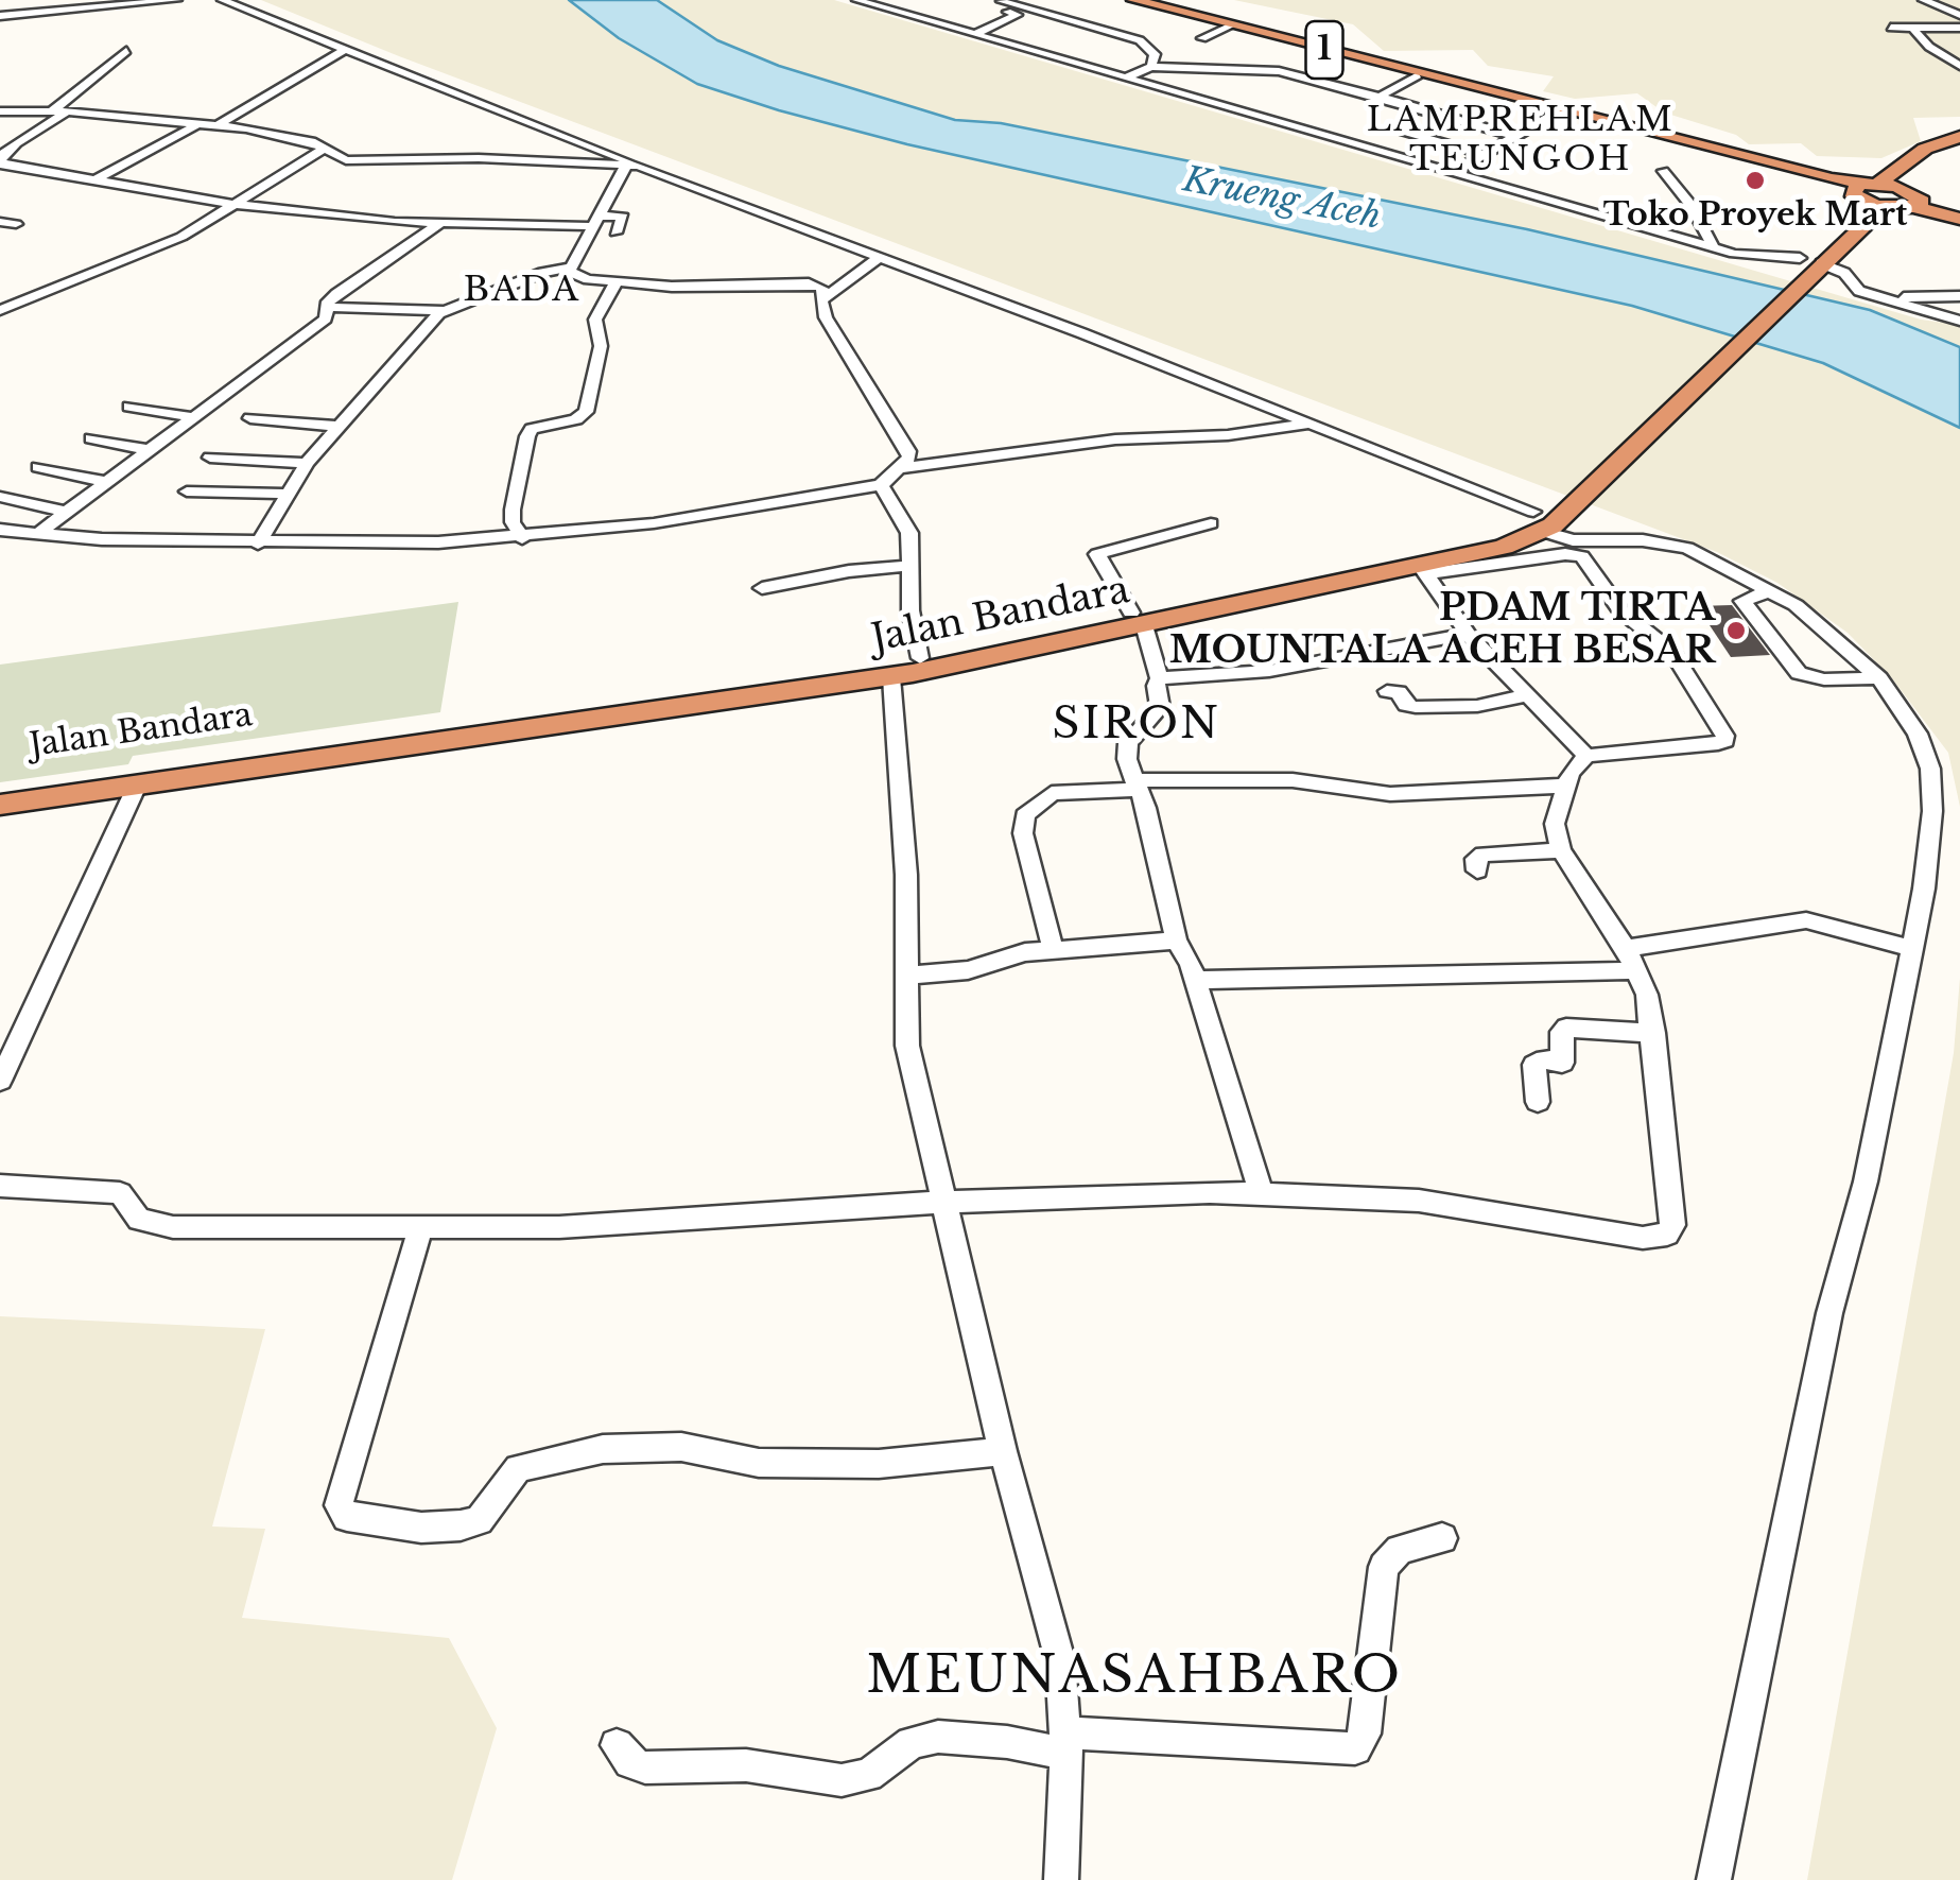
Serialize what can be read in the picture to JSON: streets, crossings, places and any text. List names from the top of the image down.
{
  "streets": {
    "highway": ["1", "Jalan Bandara"]
  },
  "crossings": [
    ["1", "Jalan Bandara"]
  ],
  "districts": [
    "LAMPREHLAM TEUNGOH",
    "BADA",
    "SIRON",
    "MEUNASAHBARO"
  ],
  "water": ["Krueng Aceh"],
  "places": ["Toko Proyek Mart", "PDAM TIRTA MOUNTALA ACEH BESAR"]
}
